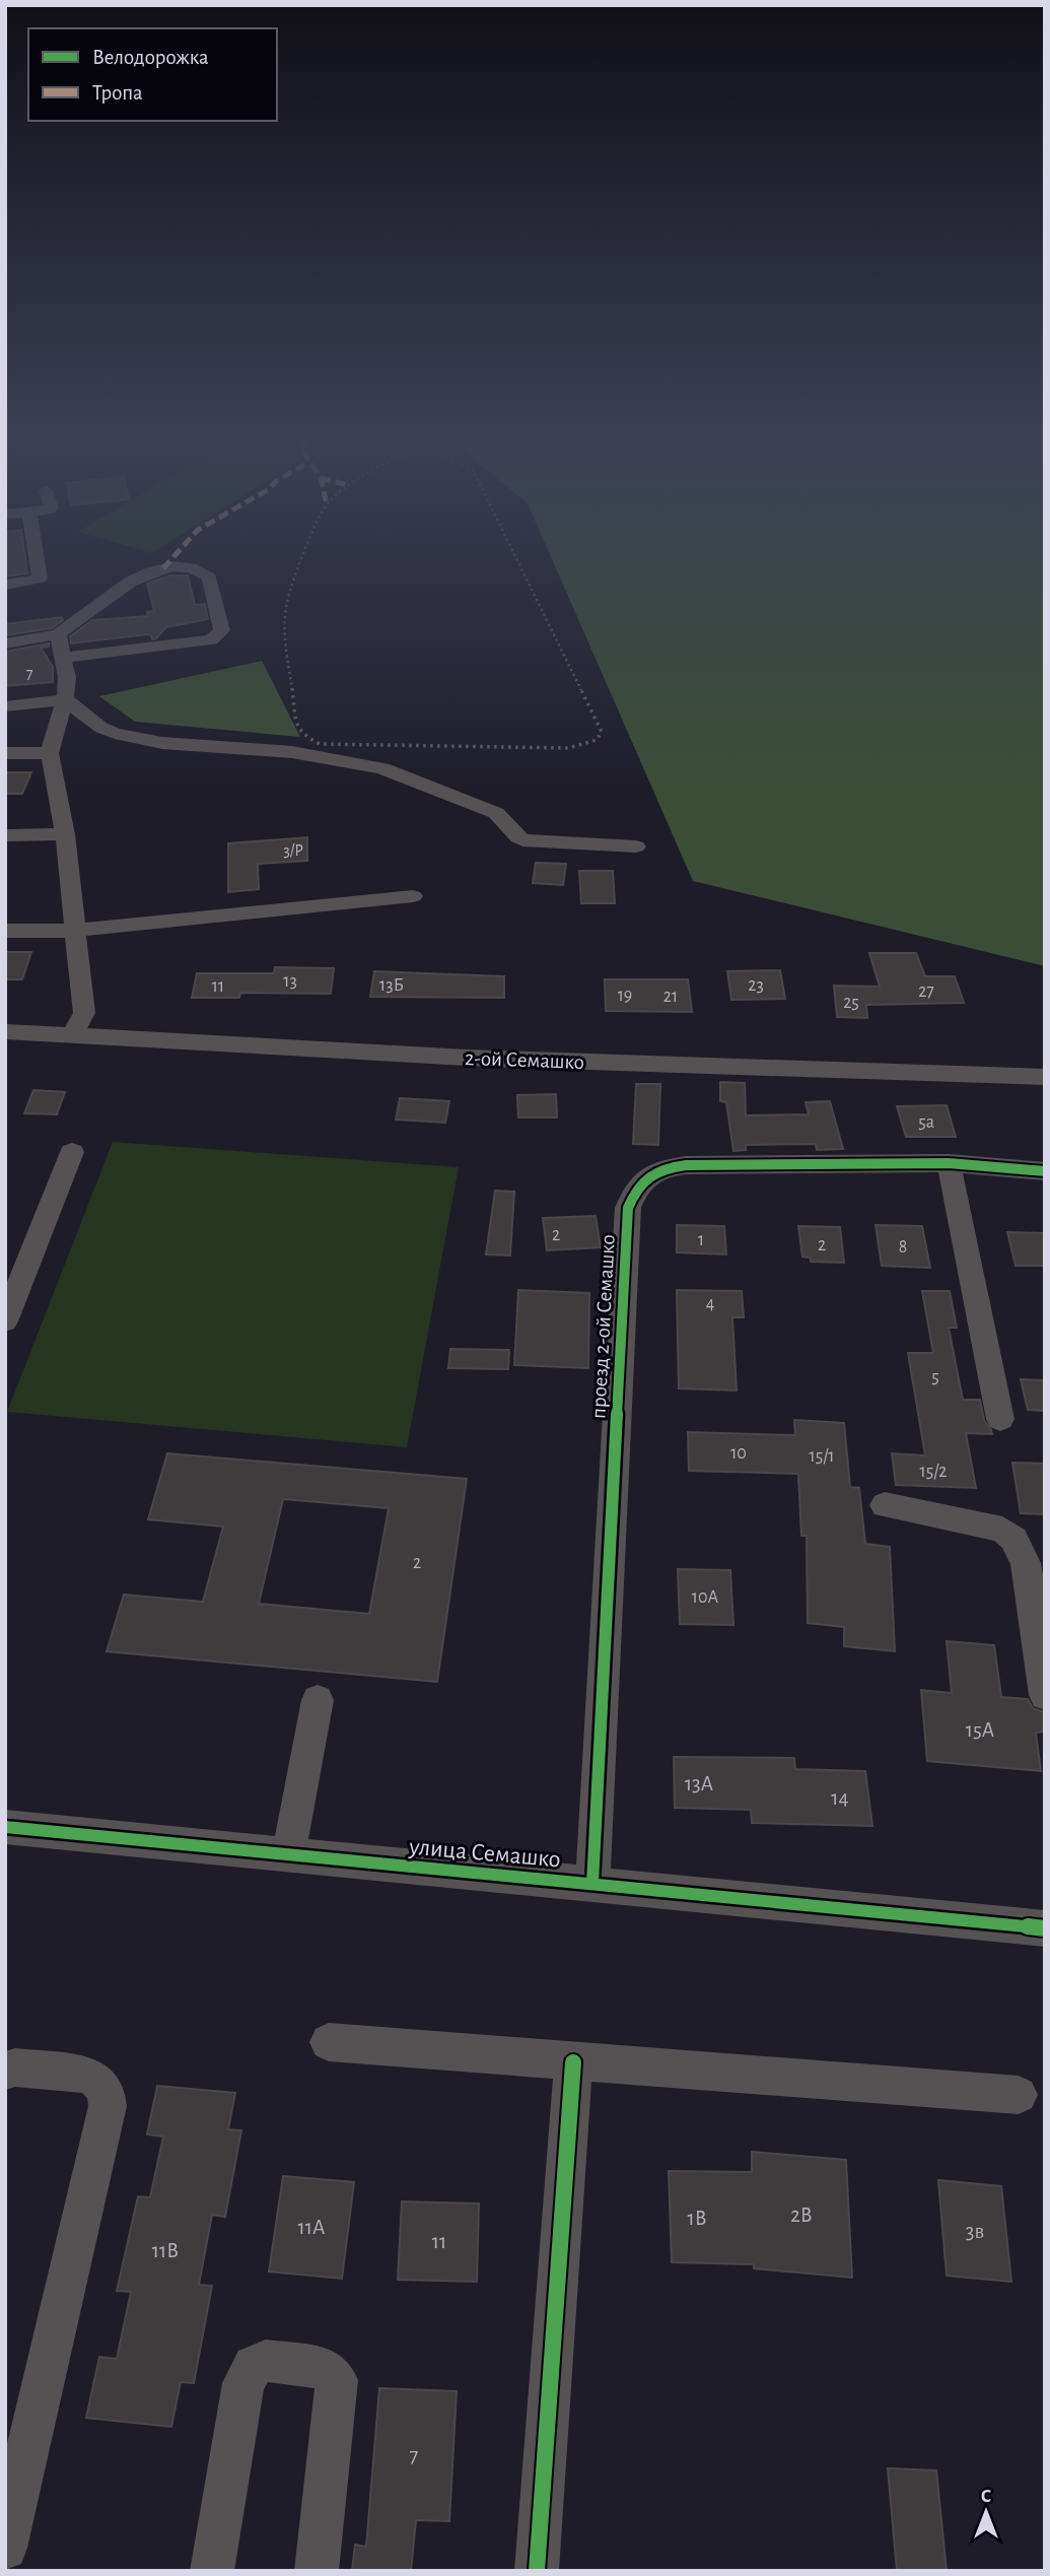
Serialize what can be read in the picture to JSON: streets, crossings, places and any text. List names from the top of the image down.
{
  "streets": {
    "street": ["2-ой Семашко", "проезд 2-ой Семашко", "улица Семашко"]
  },
  "crossings": [
    ["проезд 2-ой Семашко", "улица Семашко"]
  ],
  "house_numbers": [
    "7",
    "3/Р",
    "13",
    "13Б",
    "23",
    "11",
    "27",
    "19",
    "21",
    "25",
    "5а",
    "2",
    "1",
    "2",
    "8",
    "4",
    "5",
    "10",
    "15/1",
    "15/2",
    "2",
    "10А",
    "15А",
    "13А",
    "14",
    "2В",
    "1В",
    "11А",
    "3в",
    "11",
    "11В",
    "7"
  ],
  "legend": ["Велодорожка", "Тропа"],
  "north": "top"
}
